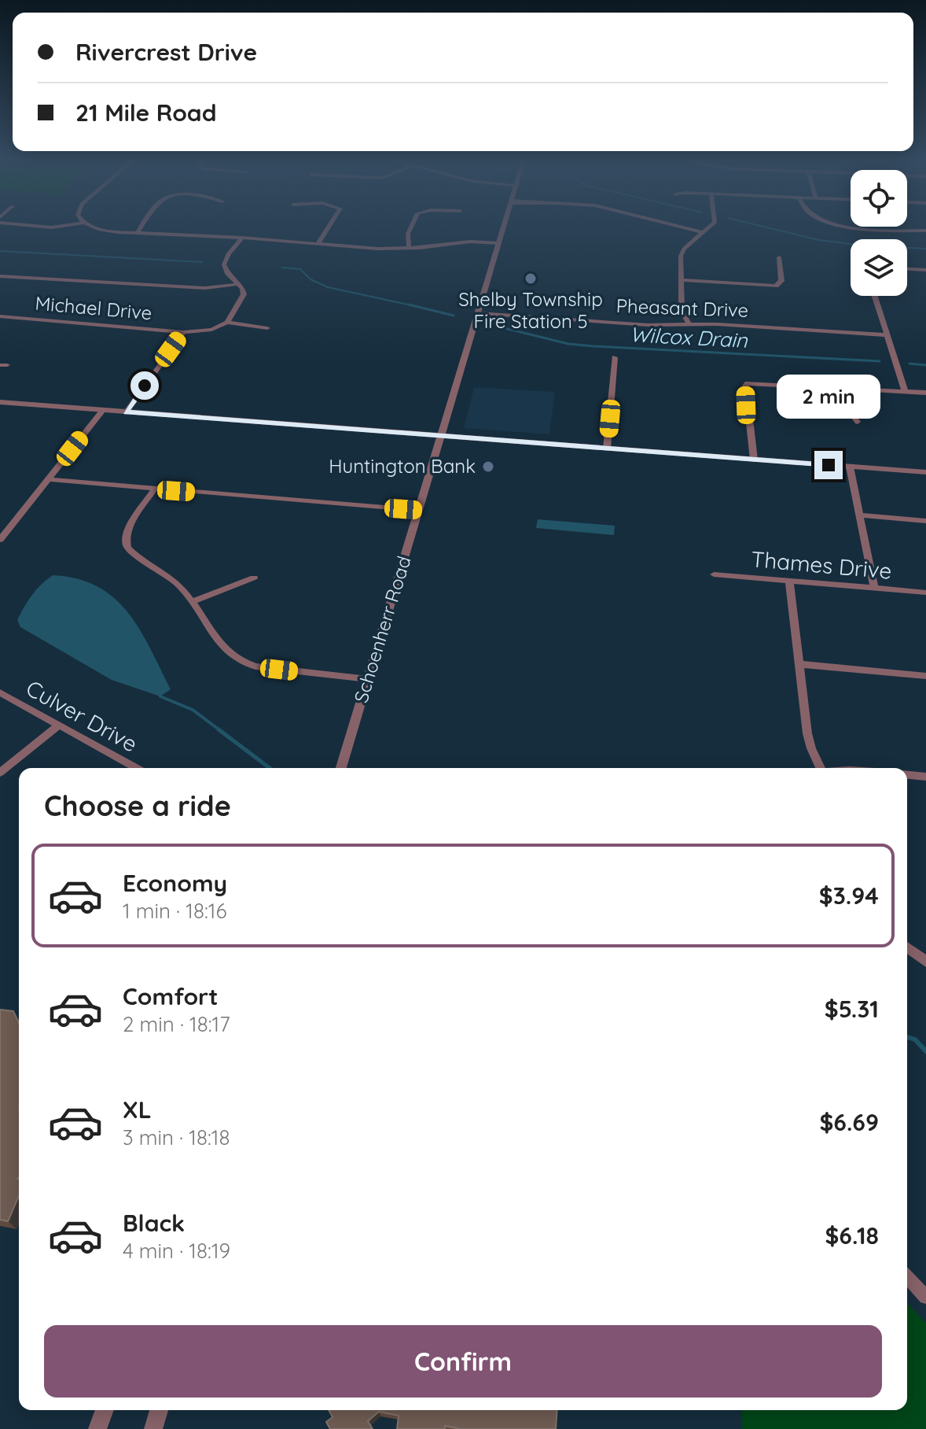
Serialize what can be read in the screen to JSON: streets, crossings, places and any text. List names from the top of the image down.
{
  "streets": {
    "street": [
      "Michael Drive",
      "Pheasant Drive",
      "Thames Drive",
      "Schoenherr Road",
      "Culver Drive"
    ]
  },
  "crossings": [
    ["Pheasant Drive", "Schoenherr Road"]
  ],
  "water": ["Wilcox Drain"],
  "places": ["Shelby Township Fire Station 5", "Huntington Bank"],
  "page": {
    "banner": ["Rivercrest Drive", "21 Mile Road"],
    "bubble": "2 min",
    "heading": "Choose a ride",
    "list": [
      {
        "name": "Economy",
        "note": "1 min · 18:16",
        "value": "$3.94"
      },
      {
        "name": "Comfort",
        "note": "2 min · 18:17",
        "value": "$5.31"
      },
      {
        "name": "XL",
        "note": "3 min · 18:18",
        "value": "$6.69"
      },
      {
        "name": "Black",
        "note": "4 min · 18:19",
        "value": "$6.18"
      }
    ],
    "buttons": "Confirm"
  }
}
